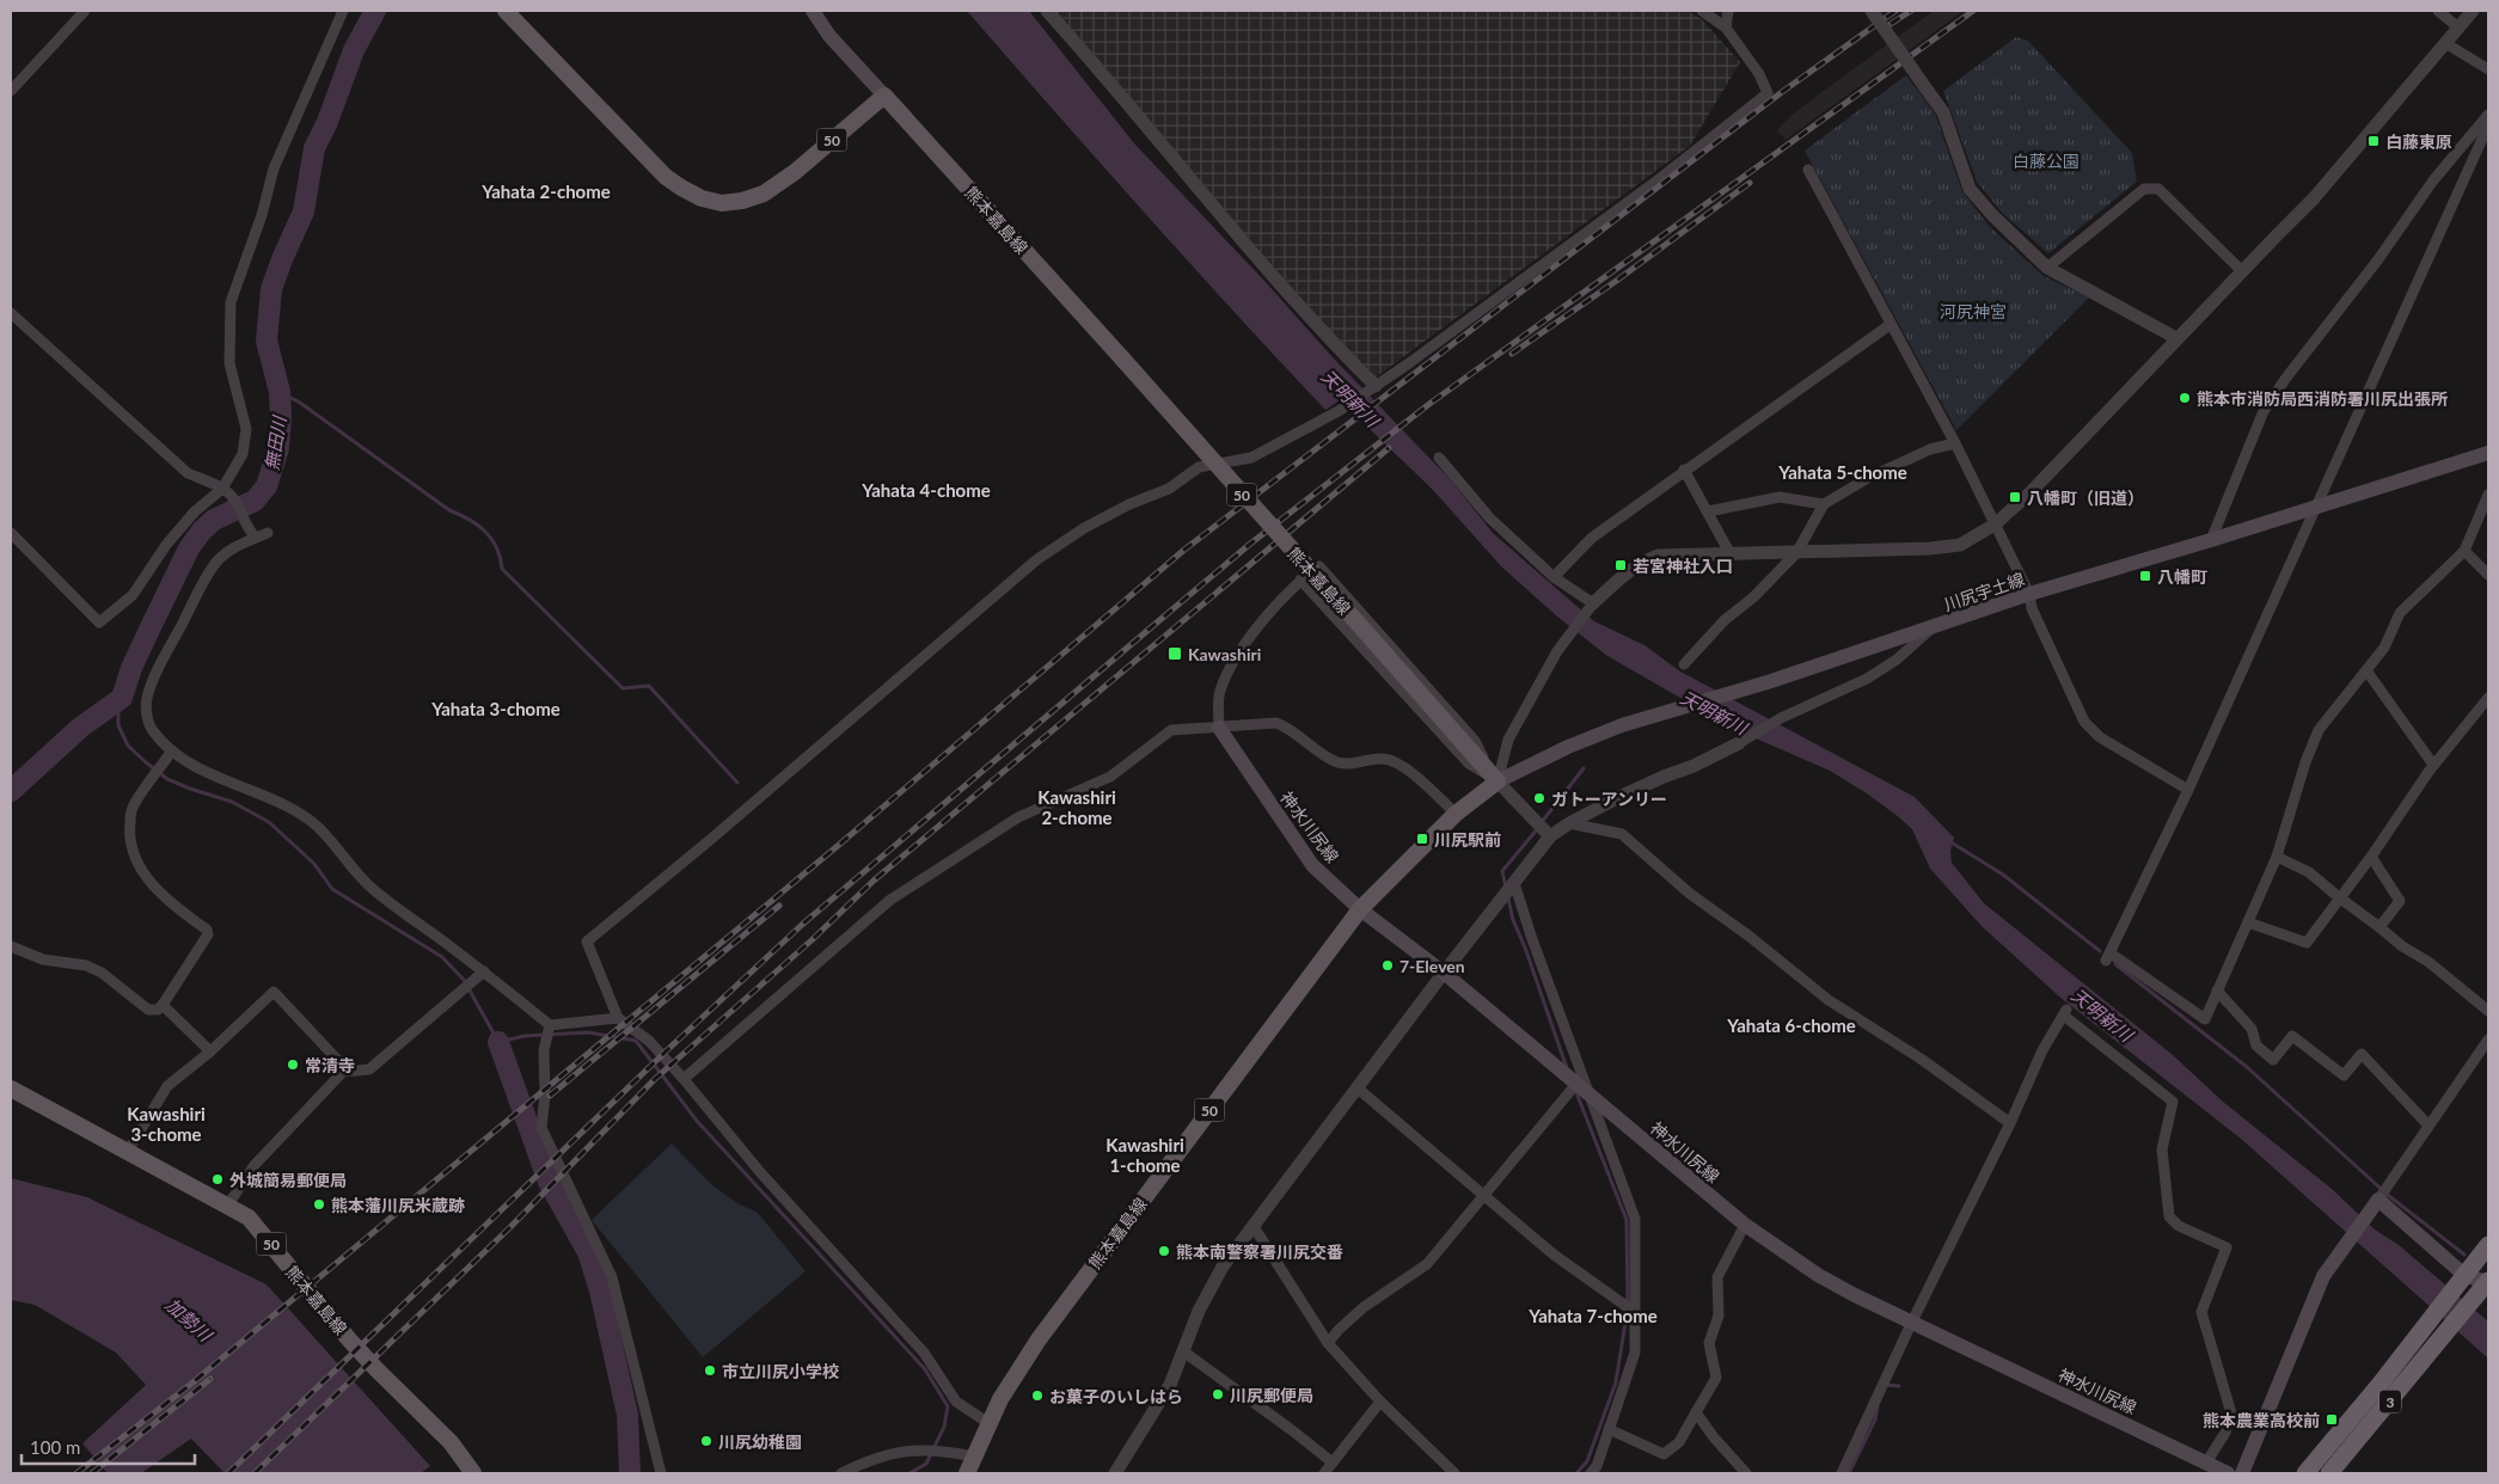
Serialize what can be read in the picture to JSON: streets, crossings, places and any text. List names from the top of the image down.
{
  "streets": {
    "highway": ["3"],
    "main road": [
      "50",
      "熊本嘉島線",
      "川尻宇土線",
      "神水川尻線"
    ]
  },
  "crossings": [
    ["50", "熊本嘉島線"],
    ["熊本嘉島線", "川尻宇土線"],
    ["熊本嘉島線", "神水川尻線"]
  ],
  "districts": [
    "Yahata 2-chome",
    "Yahata 5-chome",
    "Yahata 4-chome",
    "Yahata 3-chome",
    "Kawashiri 2-chome",
    "Yahata 6-chome",
    "Kawashiri 3-chome",
    "Kawashiri 1-chome",
    "Yahata 7-chome"
  ],
  "water": ["天明新川", "無田川", "加勢川"],
  "parks": ["白藤公園", "河尻神宮"],
  "places": {
    "transit": [
      "白藤東原",
      "八幡町（旧道）",
      "若宮神社入口",
      "八幡町",
      "Kawashiri",
      "川尻駅前",
      "熊本農業高校前"
    ],
    "other": [
      "熊本市消防局西消防署川尻出張所",
      "ガトーアンリー",
      "7-Eleven",
      "常清寺",
      "外城簡易郵便局",
      "熊本藩川尻米蔵跡",
      "熊本南警察署川尻交番",
      "市立川尻小学校",
      "川尻郵便局",
      "お菓子のいしはら",
      "川尻幼稚園"
    ]
  },
  "scale_bar": "100 m"
}
